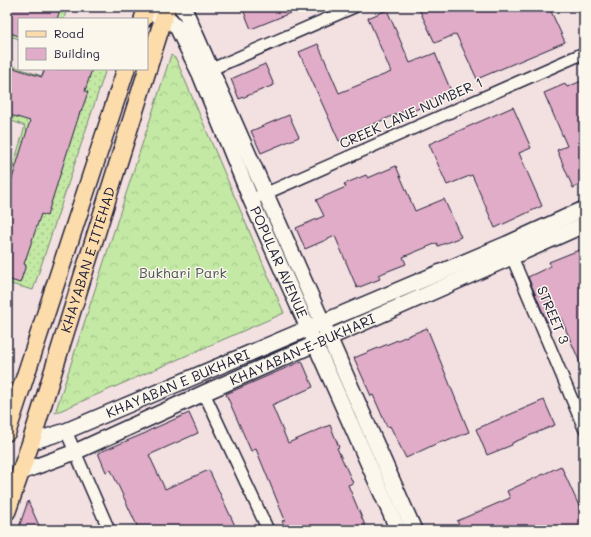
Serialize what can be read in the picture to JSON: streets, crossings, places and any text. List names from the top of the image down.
{
  "streets": {
    "main road": ["KHAYABAN E ITTEHAD"],
    "street": [
      "CREEK LANE NUMBER 1",
      "POPULAR AVENUE",
      "STREET 3",
      "KHAYABAN-E-BUKHARI",
      "KHAYABAN E BUKHARI"
    ]
  },
  "crossings": [
    ["CREEK LANE NUMBER 1", "POPULAR AVENUE"],
    ["KHAYABAN E ITTEHAD", "POPULAR AVENUE"],
    ["KHAYABAN E ITTEHAD", "KHAYABAN-E-BUKHARI"],
    ["KHAYABAN E ITTEHAD", "KHAYABAN E BUKHARI"],
    ["POPULAR AVENUE", "KHAYABAN-E-BUKHARI"],
    ["POPULAR AVENUE", "KHAYABAN E BUKHARI"],
    ["STREET 3", "KHAYABAN-E-BUKHARI"],
    ["KHAYABAN-E-BUKHARI", "KHAYABAN E BUKHARI"]
  ],
  "parks": ["Bukhari Park"],
  "legend": ["Road", "Building"]
}
